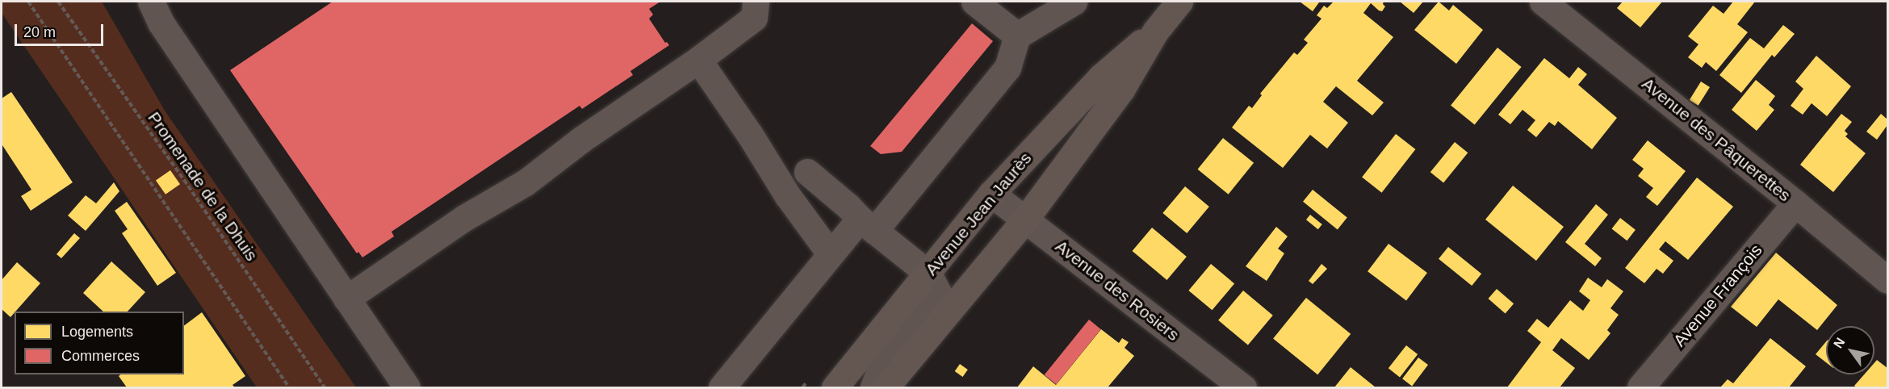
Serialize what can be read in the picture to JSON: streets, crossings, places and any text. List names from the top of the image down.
{
  "streets": {
    "main road": ["Avenue Jean Jaurès"],
    "street": ["Avenue des Pâquerettes", "Avenue des Rosiers", "Avenue François"],
    "path": ["Promenade de la Dhuis"]
  },
  "crossings": [
    ["Avenue des Pâquerettes", "Avenue François"],
    ["Avenue Jean Jaurès", "Avenue des Rosiers"]
  ],
  "legend": ["Logements", "Commerces"],
  "scale_bar": "20 m",
  "north": "top left"
}
